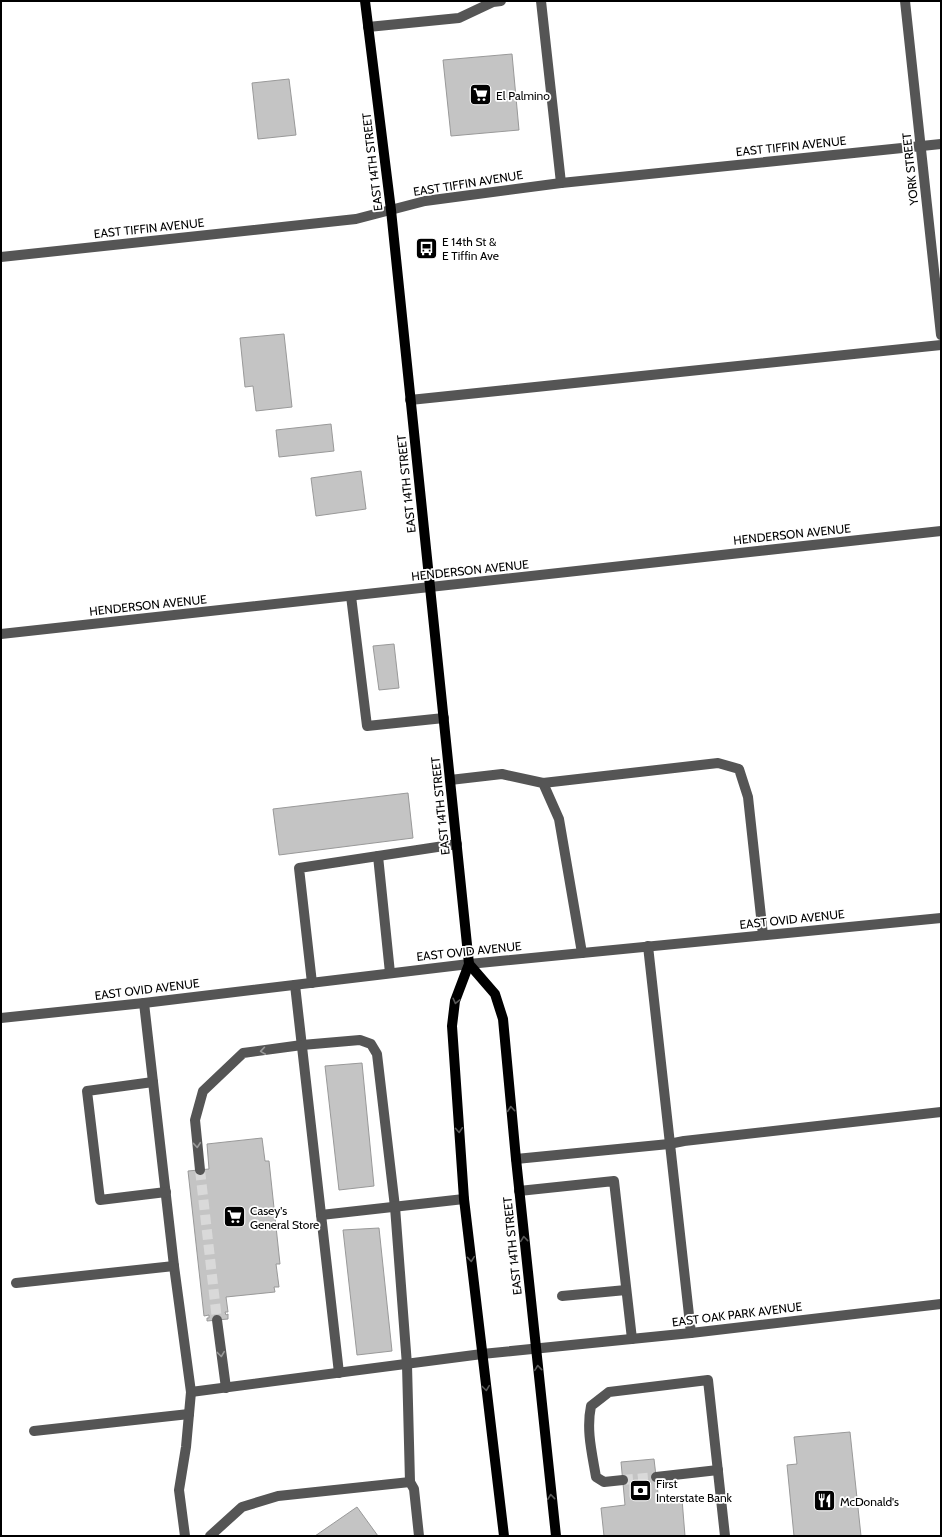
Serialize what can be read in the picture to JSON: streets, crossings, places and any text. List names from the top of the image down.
{
  "streets": {
    "main road": ["EAST 14TH STREET"],
    "street": [
      "EAST TIFFIN AVENUE",
      "YORK STREET",
      "HENDERSON AVENUE",
      "EAST OVID AVENUE",
      "EAST OAK PARK AVENUE"
    ]
  },
  "crossings": [
    ["EAST TIFFIN AVENUE", "EAST 14TH STREET"],
    ["EAST TIFFIN AVENUE", "YORK STREET"],
    ["EAST 14TH STREET", "HENDERSON AVENUE"],
    ["EAST 14TH STREET", "EAST OVID AVENUE"],
    ["EAST 14TH STREET", "EAST OAK PARK AVENUE"]
  ],
  "places": {
    "supermarket": ["El Palmino", "Casey's General Store"],
    "bus stop": ["E 14th St & E Tiffin Ave"],
    "bank": ["First Interstate Bank"],
    "restaurant": ["McDonald's"]
  }
}
